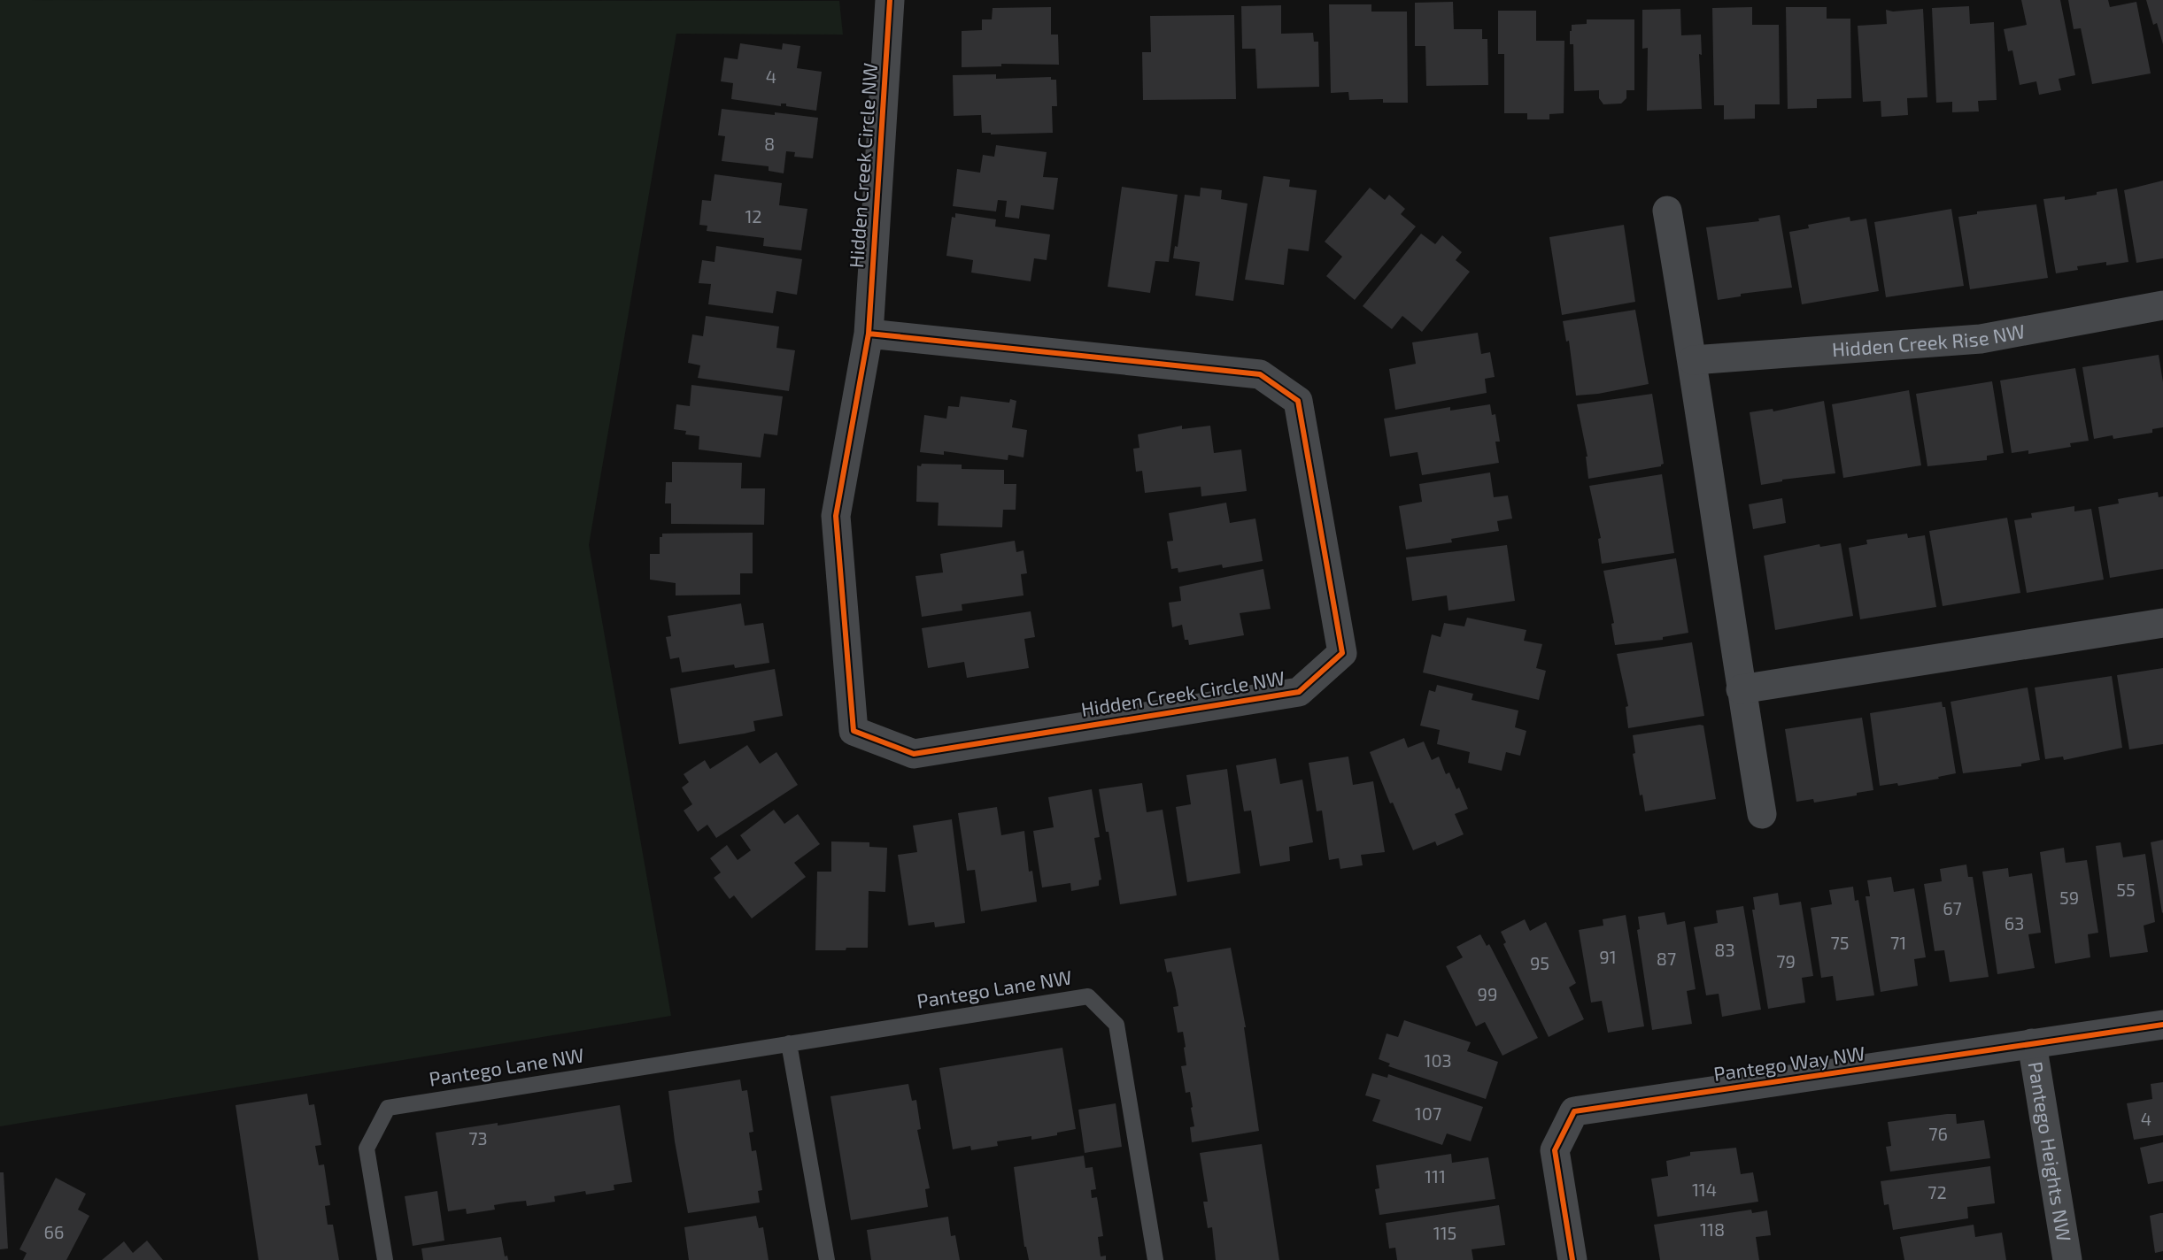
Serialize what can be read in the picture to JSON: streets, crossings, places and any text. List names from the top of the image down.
{
  "streets": {
    "street": [
      "Hidden Creek Circle NW",
      "Hidden Creek Rise NW",
      "Pantego Way NW",
      "Pantego Heights NW"
    ],
    "lane": ["Pantego Lane NW"]
  },
  "crossings": [
    ["Pantego Way NW", "Pantego Heights NW"]
  ],
  "house_numbers": [
    "4",
    "8",
    "12",
    "55",
    "59",
    "67",
    "63",
    "75",
    "71",
    "83",
    "91",
    "87",
    "79",
    "95",
    "99",
    "103",
    "107",
    "4",
    "76",
    "73",
    "111",
    "114",
    "72",
    "118",
    "66",
    "115"
  ]
}
